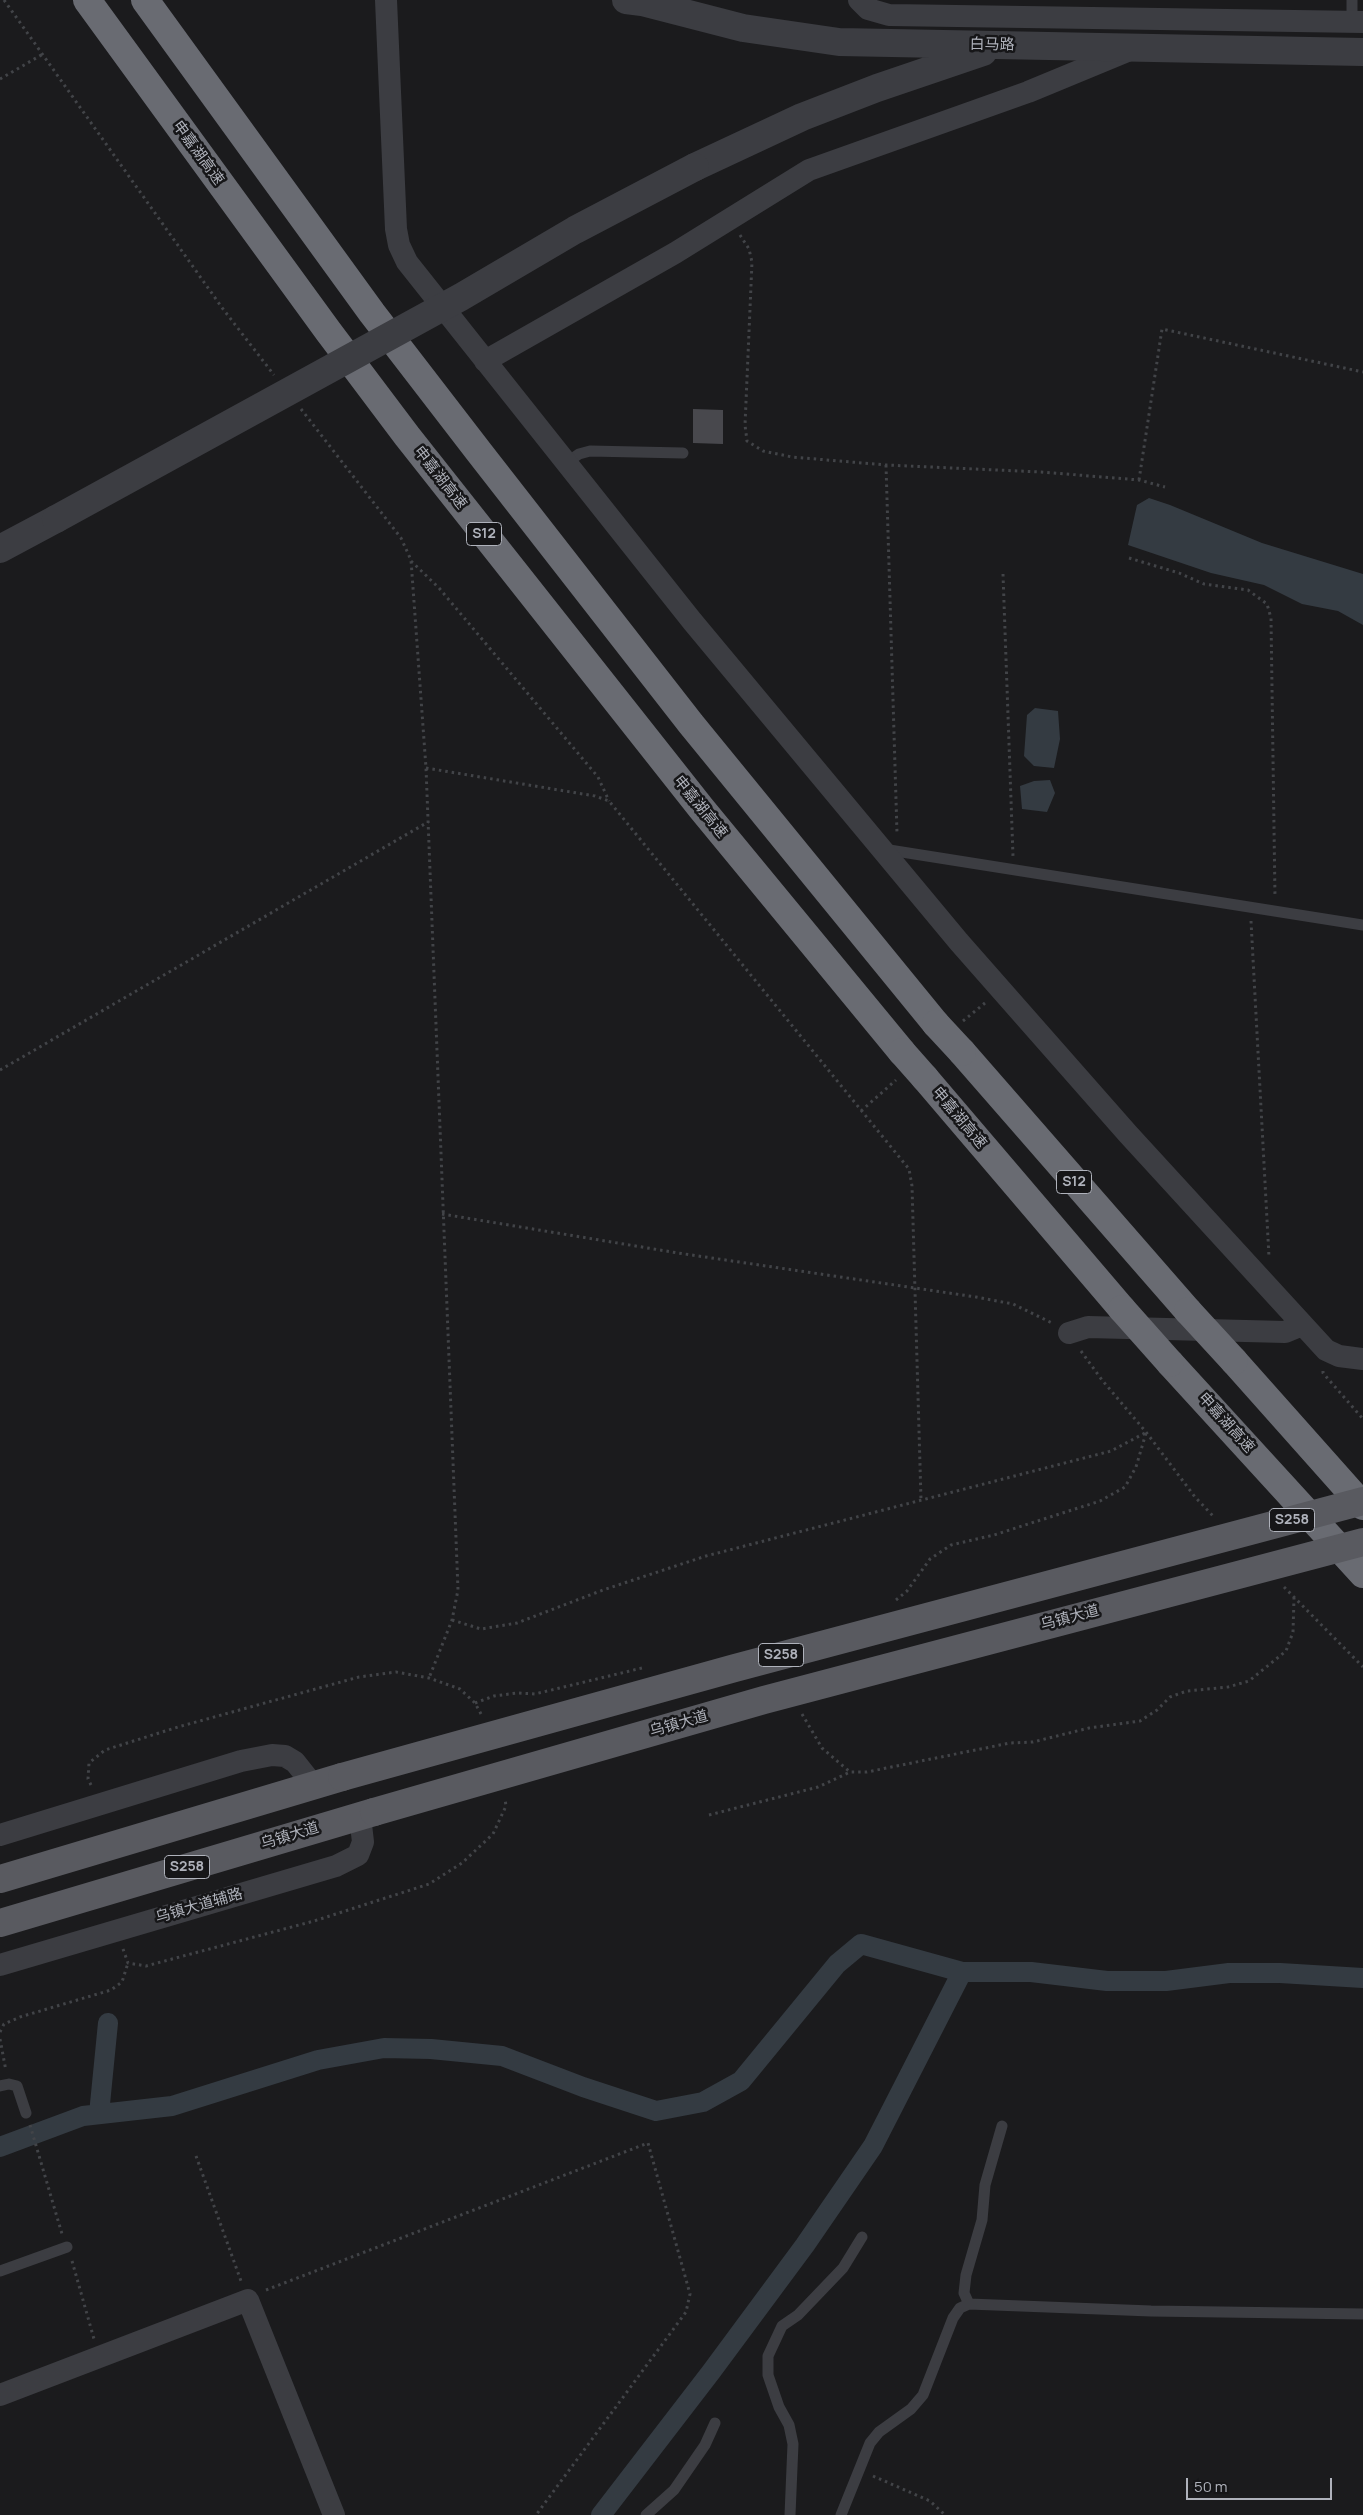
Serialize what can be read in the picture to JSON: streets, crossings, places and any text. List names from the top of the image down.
{
  "streets": {
    "highway": ["申嘉湖高速", "S12"],
    "main road": ["S258", "乌镇大道"],
    "street": ["白马路", "乌镇大道辅路"]
  },
  "crossings": [
    ["乌镇大道", "乌镇大道辅路"]
  ],
  "scale_bar": "50 m"
}
